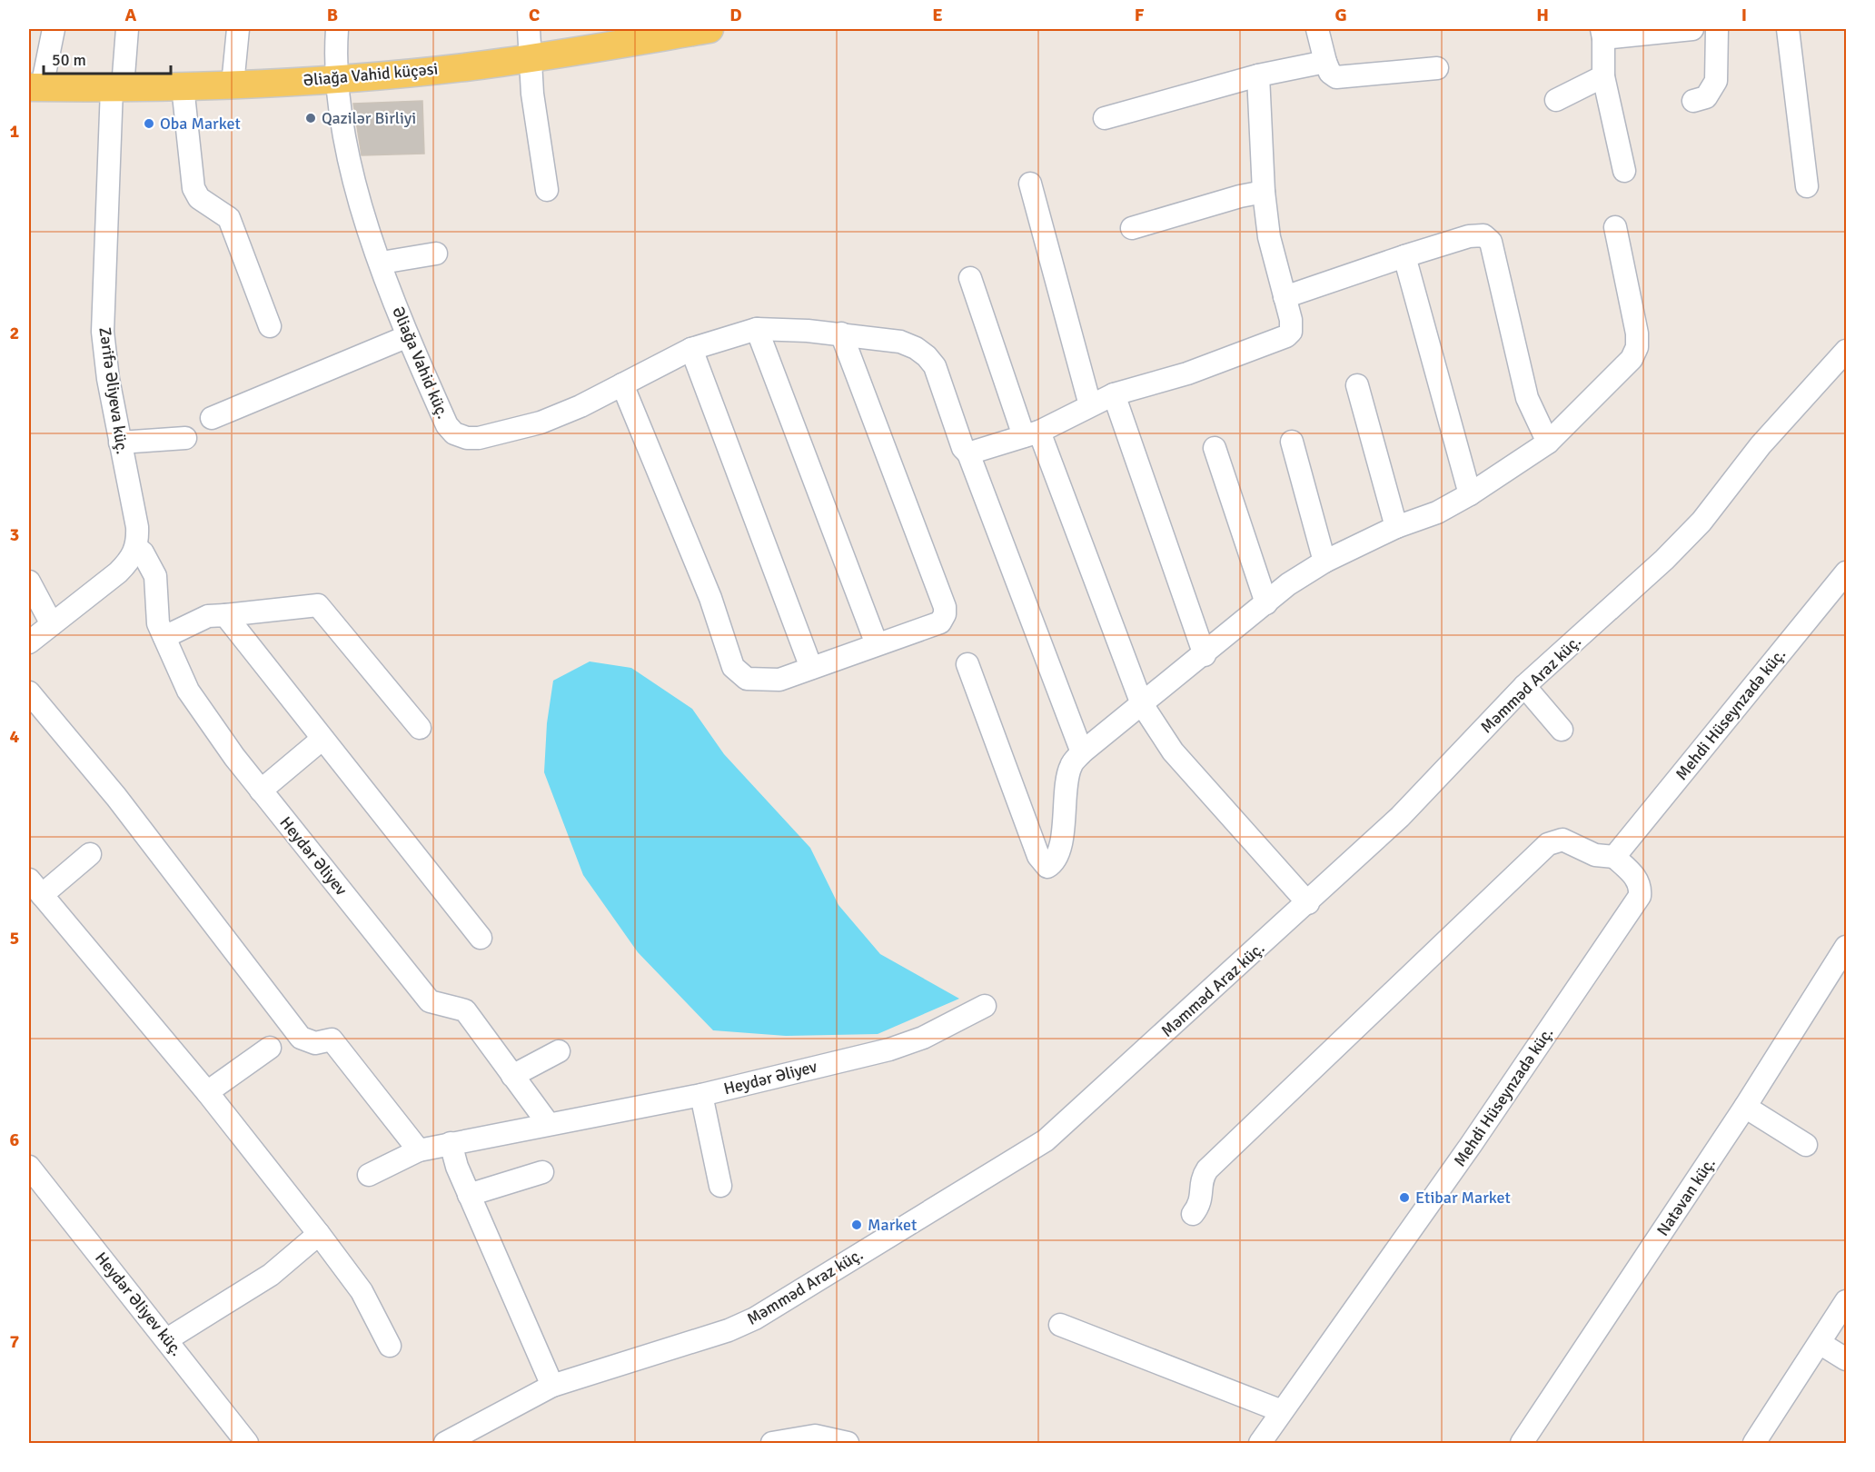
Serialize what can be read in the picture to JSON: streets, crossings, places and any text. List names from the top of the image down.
{
  "streets": {
    "main road": ["Əliağa Vahid küçəsi"],
    "street": [
      "Əliağa Vahid küç.",
      "Zərifə Əliyeva küç.",
      "Məmməd Araz küç.",
      "Mehdi Hüseynzadə küç.",
      "Heydər Əliyev",
      "Natəvan küç.",
      "Heydər Əliyev küç."
    ]
  },
  "crossings": [
    ["Əliağa Vahid küçəsi", "Əliağa Vahid küç."],
    ["Əliağa Vahid küçəsi", "Zərifə Əliyeva küç."],
    ["Zərifə Əliyeva küç.", "Heydər Əliyev"]
  ],
  "places": [
    "Qazilər Birliyi",
    "Oba Market",
    "Etibar Market",
    "Market"
  ],
  "scale_bar": "50 m",
  "grid": {
    "columns": [
      "A",
      "B",
      "C",
      "D",
      "E",
      "F",
      "G",
      "H",
      "I"
    ],
    "rows": [
      "1",
      "2",
      "3",
      "4",
      "5",
      "6",
      "7"
    ]
  }
}
